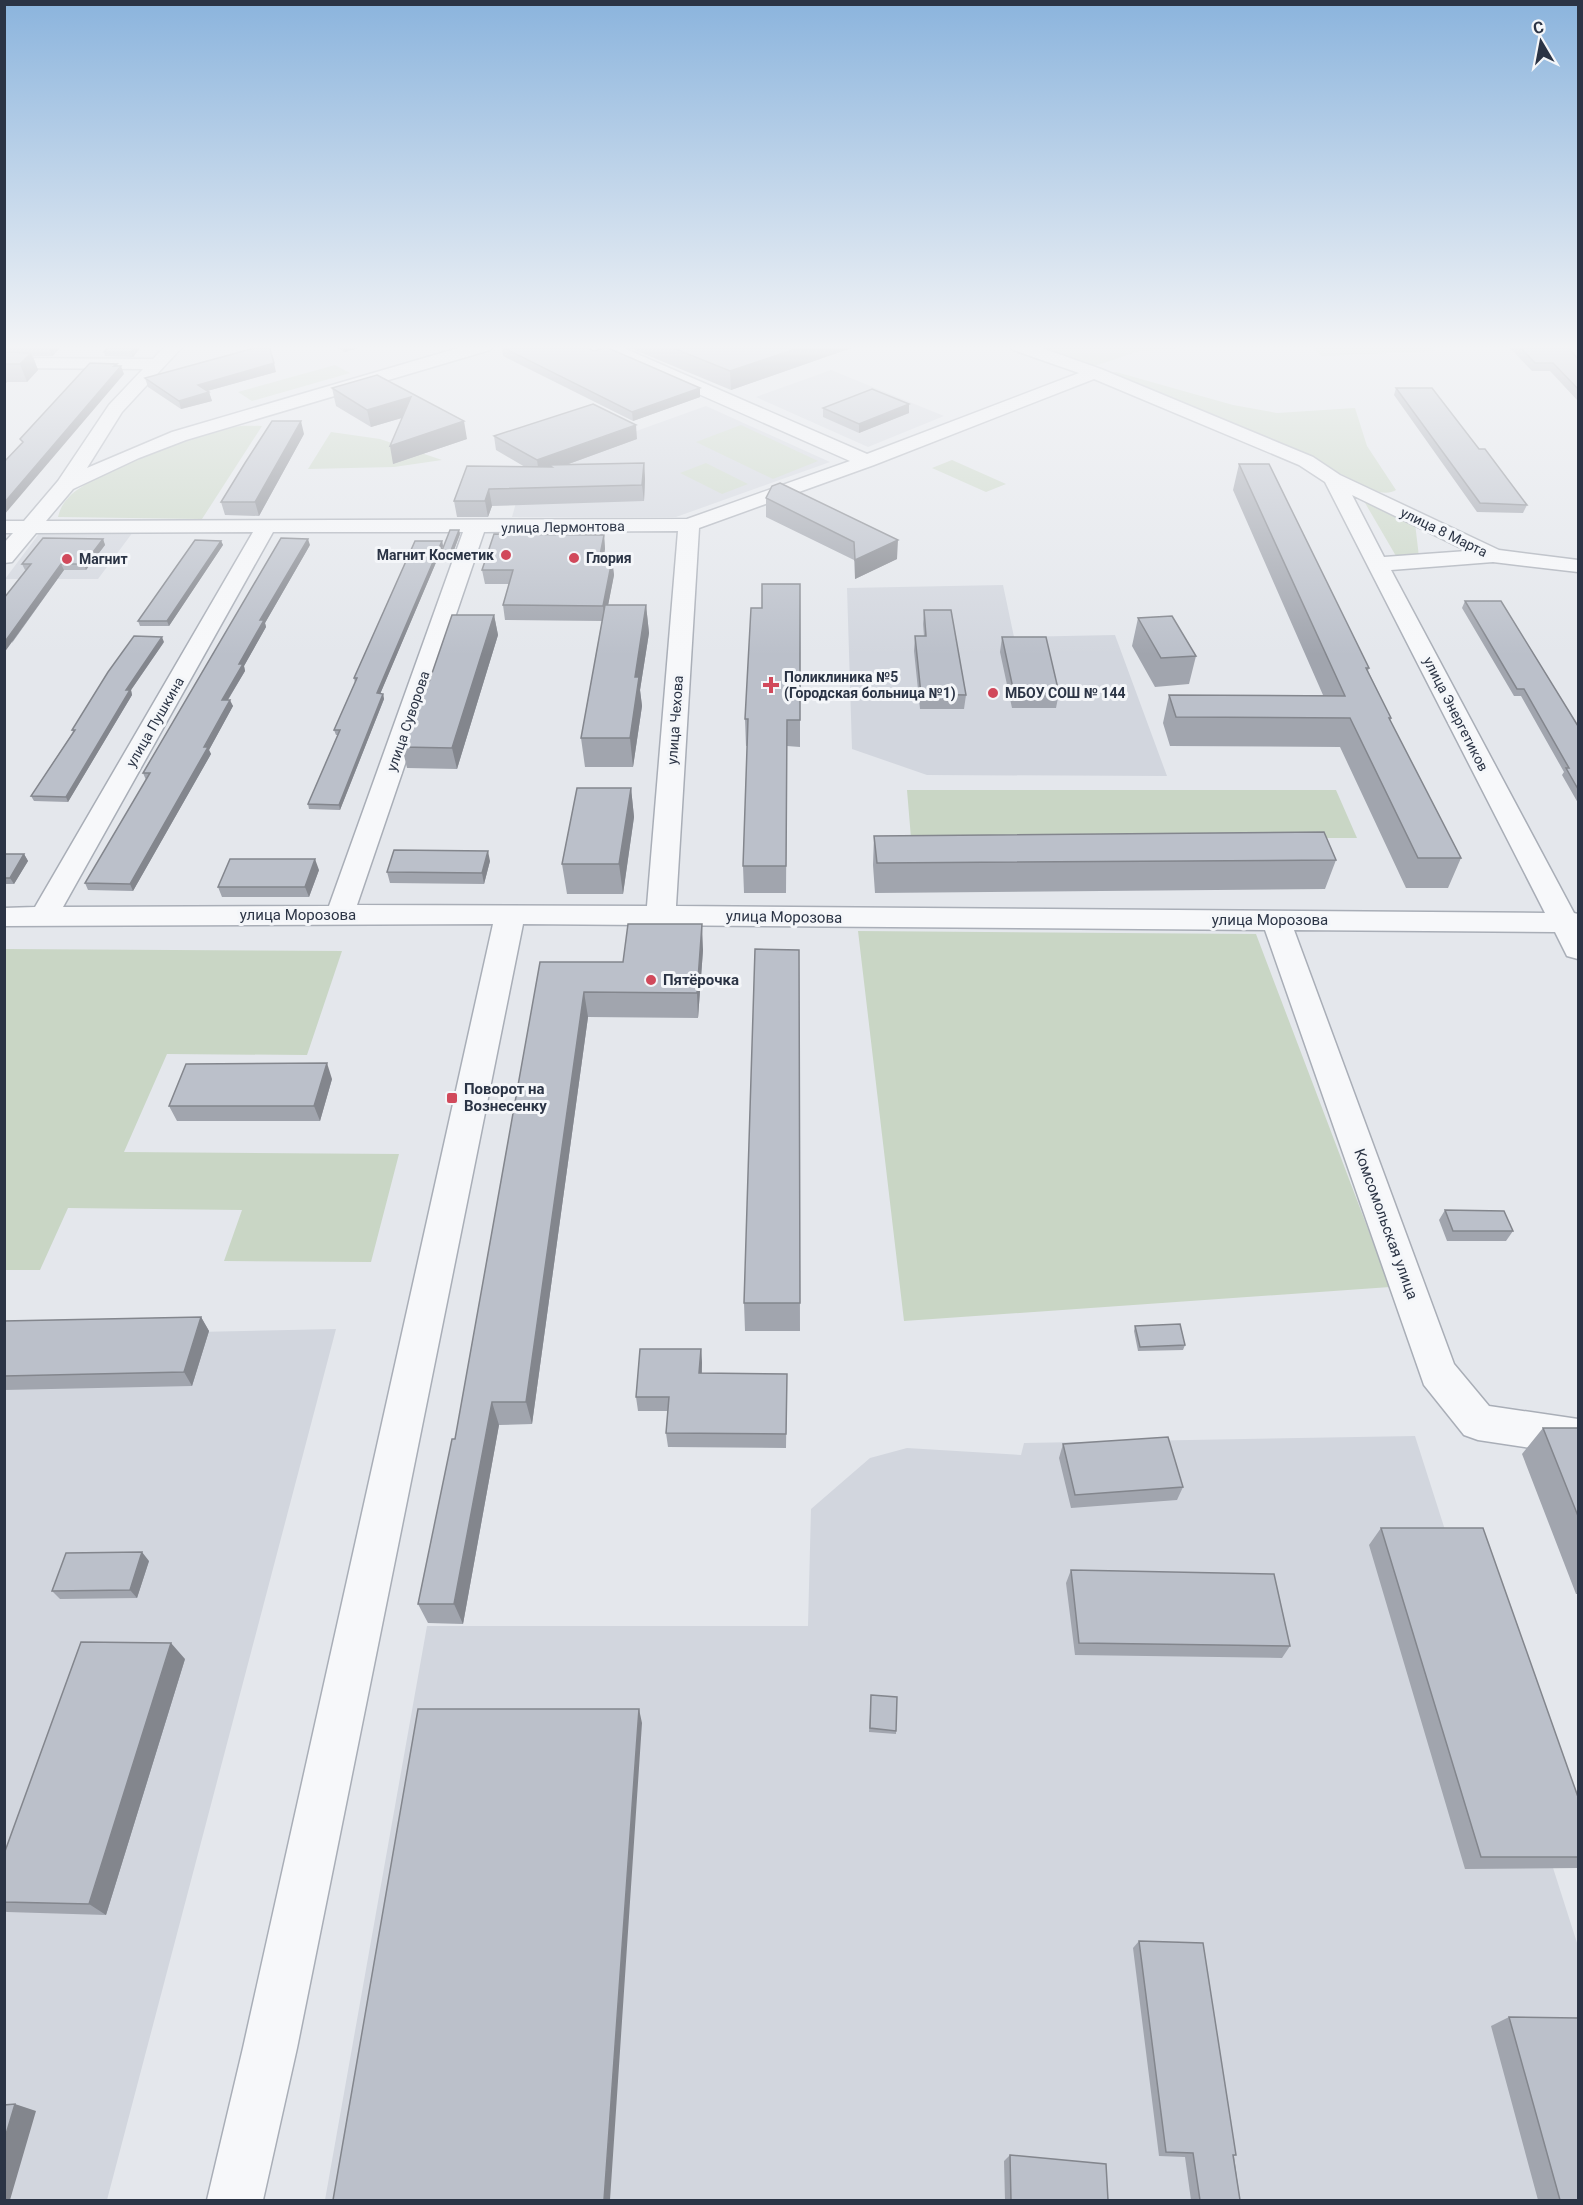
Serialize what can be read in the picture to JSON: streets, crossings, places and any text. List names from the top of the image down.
{
  "streets": {
    "street": [
      "улица Лермонтова",
      "улица 8 Марта",
      "улица Энергетиков",
      "улица Чехова",
      "улица Суворова",
      "улица Пушкина",
      "улица Морозова",
      "Комсомольская улица"
    ]
  },
  "crossings": [
    ["улица Лермонтова", "улица Чехова"],
    ["улица Лермонтова", "улица Суворова"],
    ["улица Лермонтова", "улица Пушкина"],
    ["улица 8 Марта", "улица Энергетиков"],
    ["улица Энергетиков", "улица Морозова"],
    ["улица Чехова", "улица Морозова"],
    ["улица Суворова", "улица Морозова"],
    ["улица Пушкина", "улица Морозова"],
    ["улица Морозова", "Комсомольская улица"]
  ],
  "places": {
    "other": [
      "Магнит Косметик",
      "Глория",
      "Магнит",
      "МБОУ СОШ № 144",
      "Пятёрочка"
    ],
    "health": ["Поликлиника №5 (Городская больница №1)"],
    "transit": ["Поворот на Вознесенку"]
  },
  "north": "top"
}
